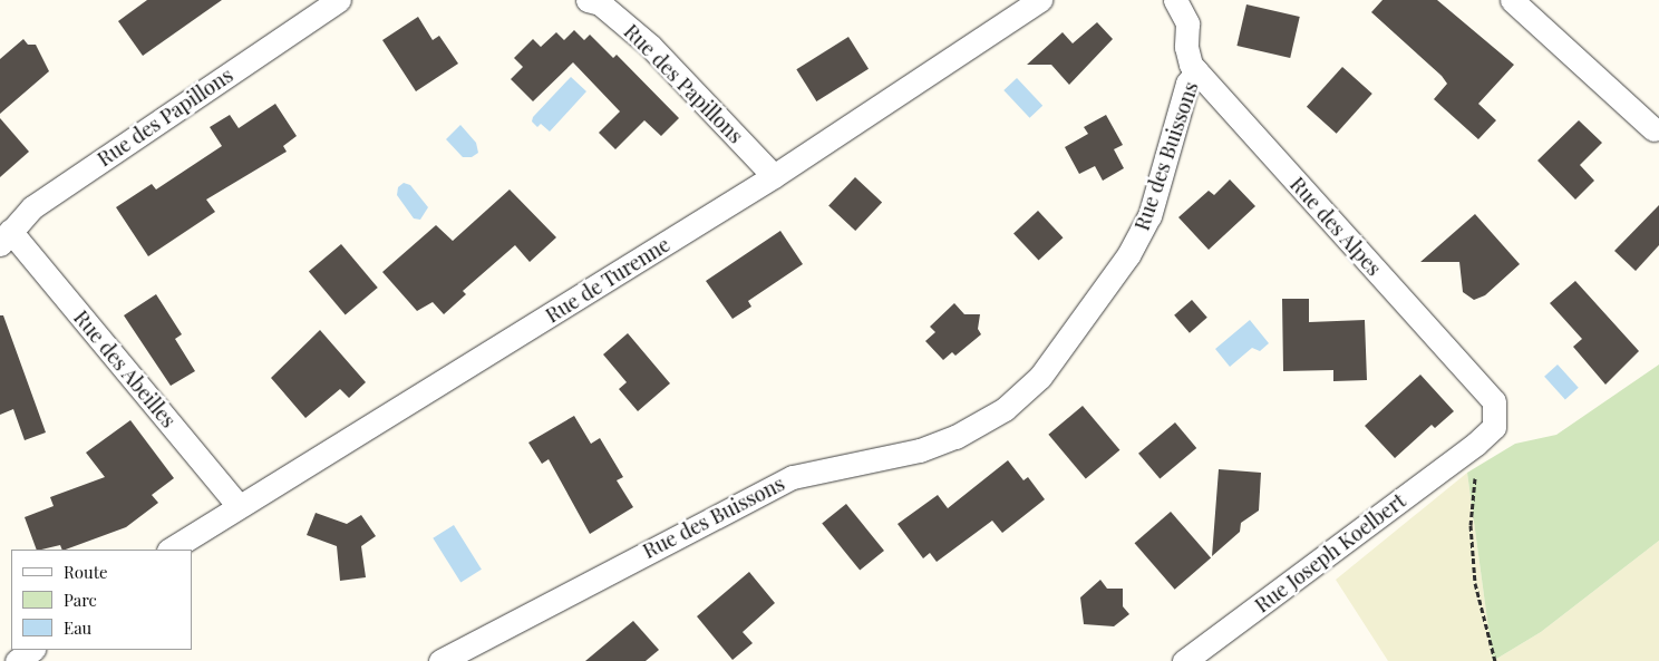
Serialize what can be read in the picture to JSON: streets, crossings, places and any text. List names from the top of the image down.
{
  "streets": {
    "street": [
      "Rue des Papillons",
      "Rue des Buissons",
      "Rue des Alpes",
      "Rue de Turenne",
      "Rue des Abeilles",
      "Rue Joseph Koelbert"
    ]
  },
  "crossings": [
    ["Rue des Papillons", "Rue de Turenne"],
    ["Rue des Papillons", "Rue des Abeilles"],
    ["Rue des Buissons", "Rue des Alpes"],
    ["Rue des Alpes", "Rue Joseph Koelbert"],
    ["Rue de Turenne", "Rue des Abeilles"]
  ],
  "legend": ["Route", "Parc", "Eau"]
}
